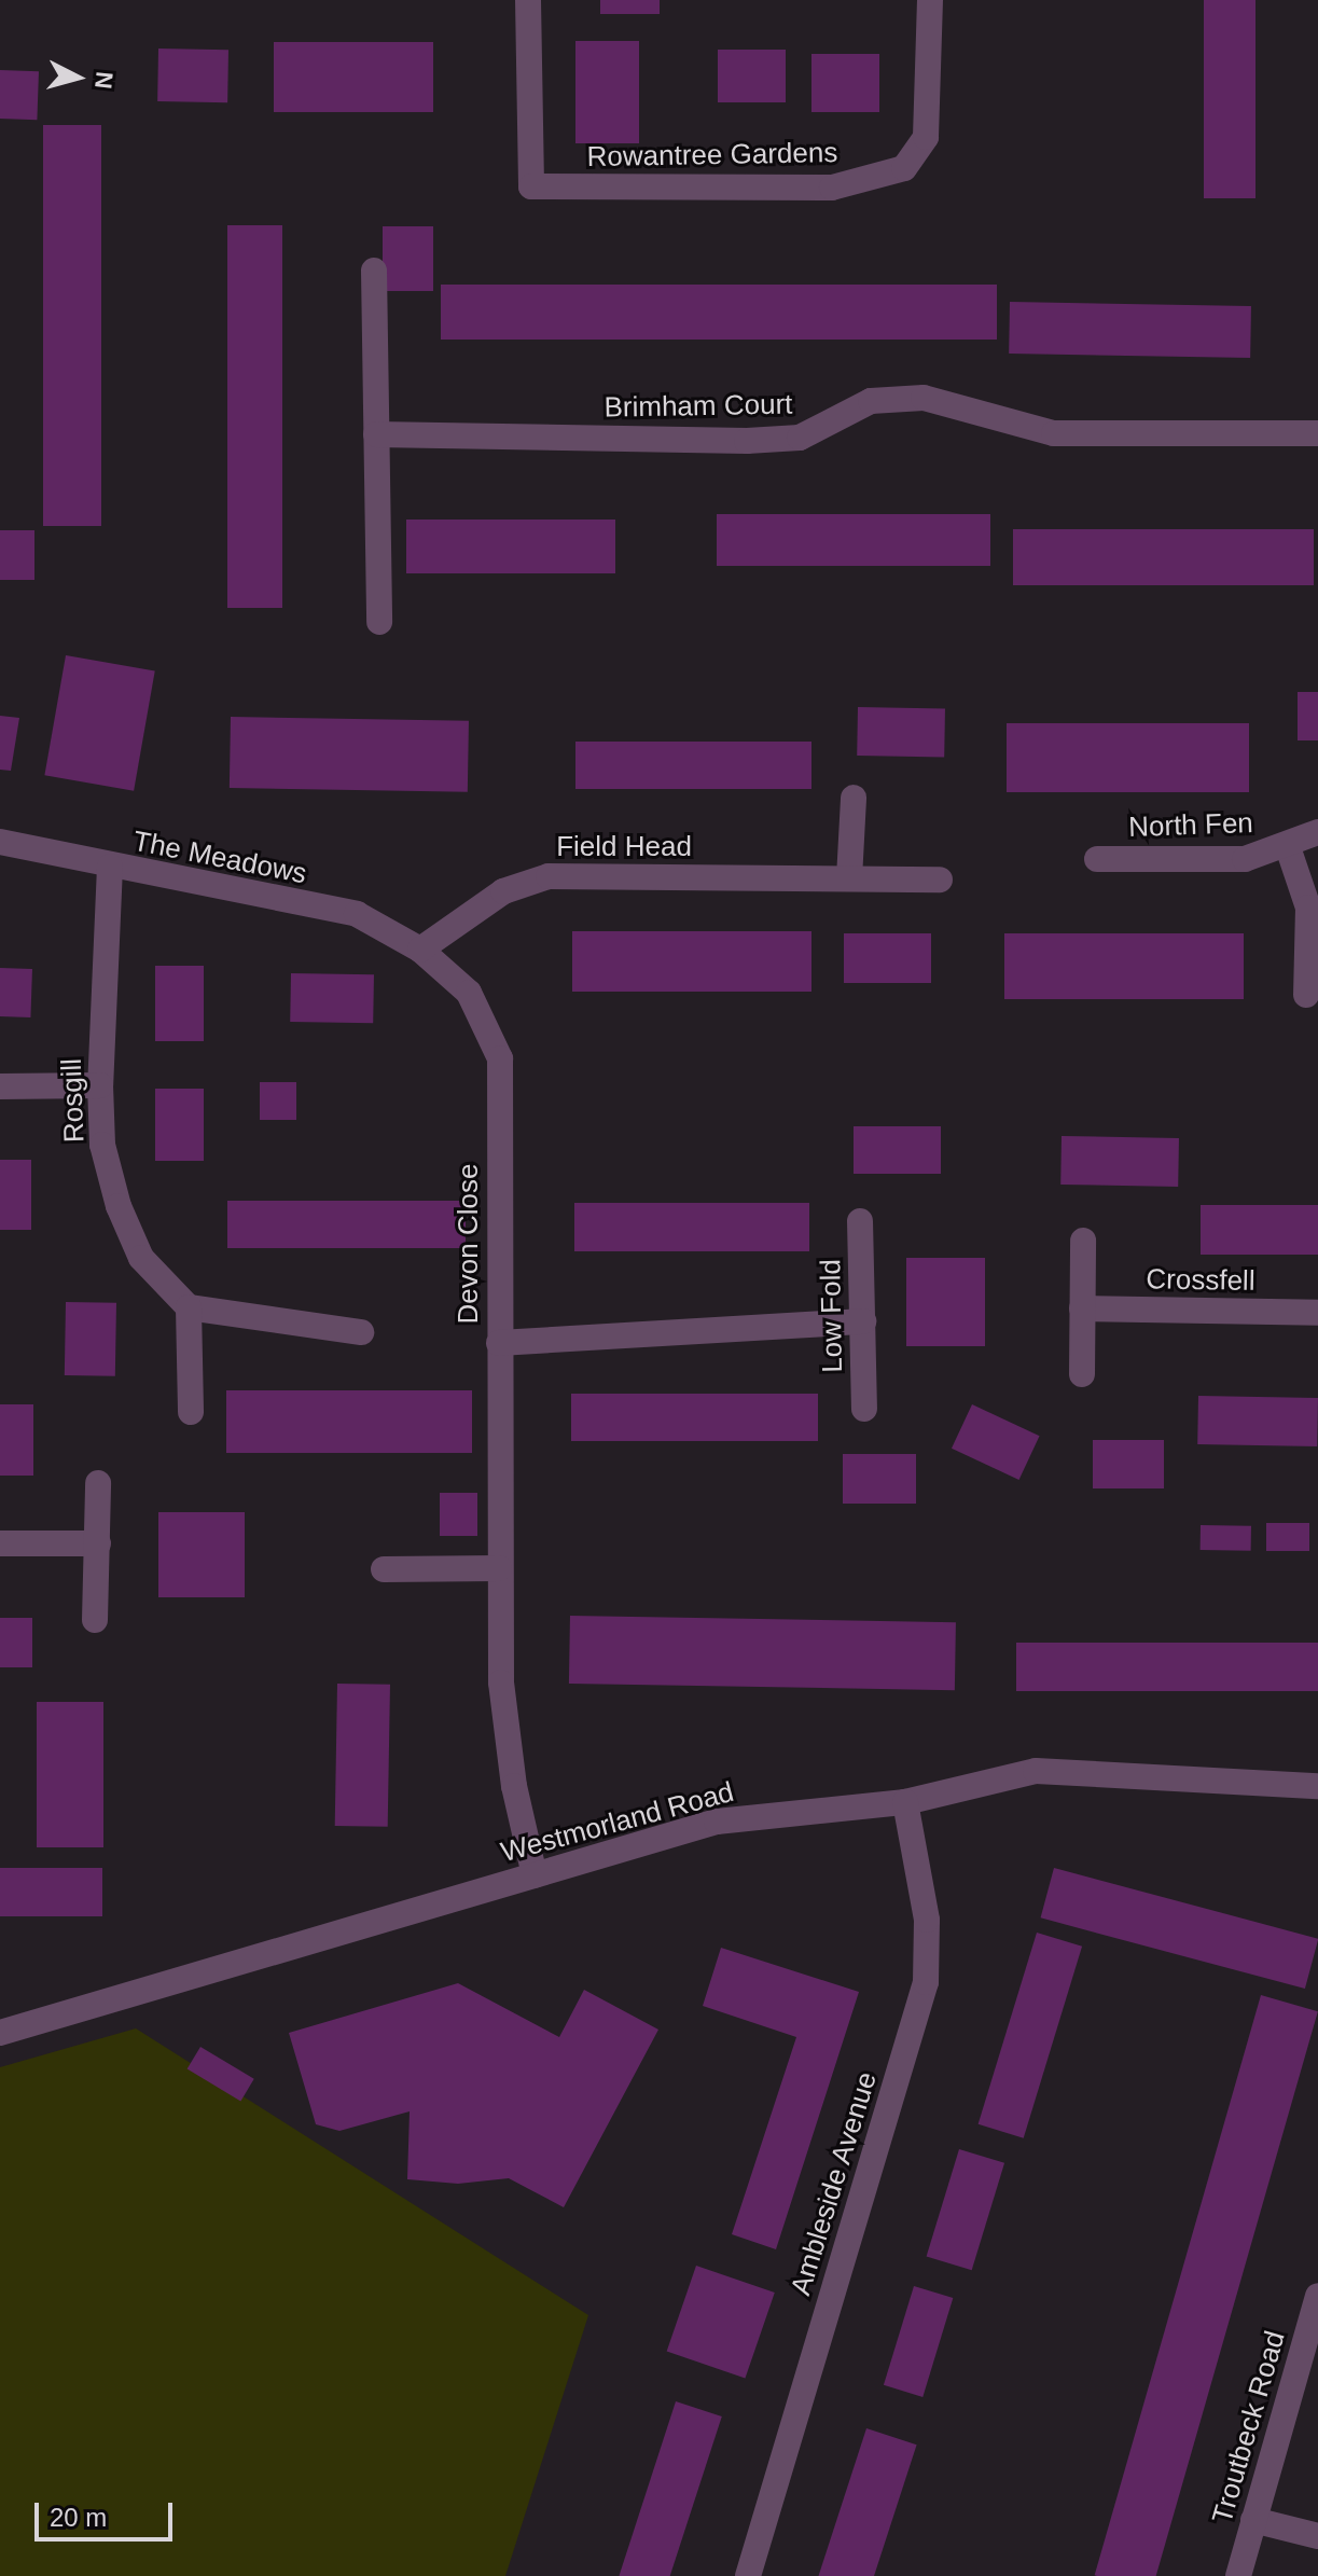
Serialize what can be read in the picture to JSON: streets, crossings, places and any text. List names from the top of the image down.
{
  "streets": {
    "street": [
      "Rowantree Gardens",
      "Brimham Court",
      "North Fen",
      "Field Head",
      "The Meadows",
      "Rosgill",
      "Devon Close",
      "Crossfell",
      "Low Fold",
      "Westmorland Road",
      "Ambleside Avenue",
      "Troutbeck Road"
    ]
  },
  "crossings": [
    ["Field Head", "The Meadows"],
    ["Field Head", "Devon Close"],
    ["The Meadows", "Rosgill"],
    ["The Meadows", "Devon Close"],
    ["Devon Close", "Westmorland Road"],
    ["Westmorland Road", "Ambleside Avenue"]
  ],
  "scale_bar": "20 m",
  "north": "right"
}
